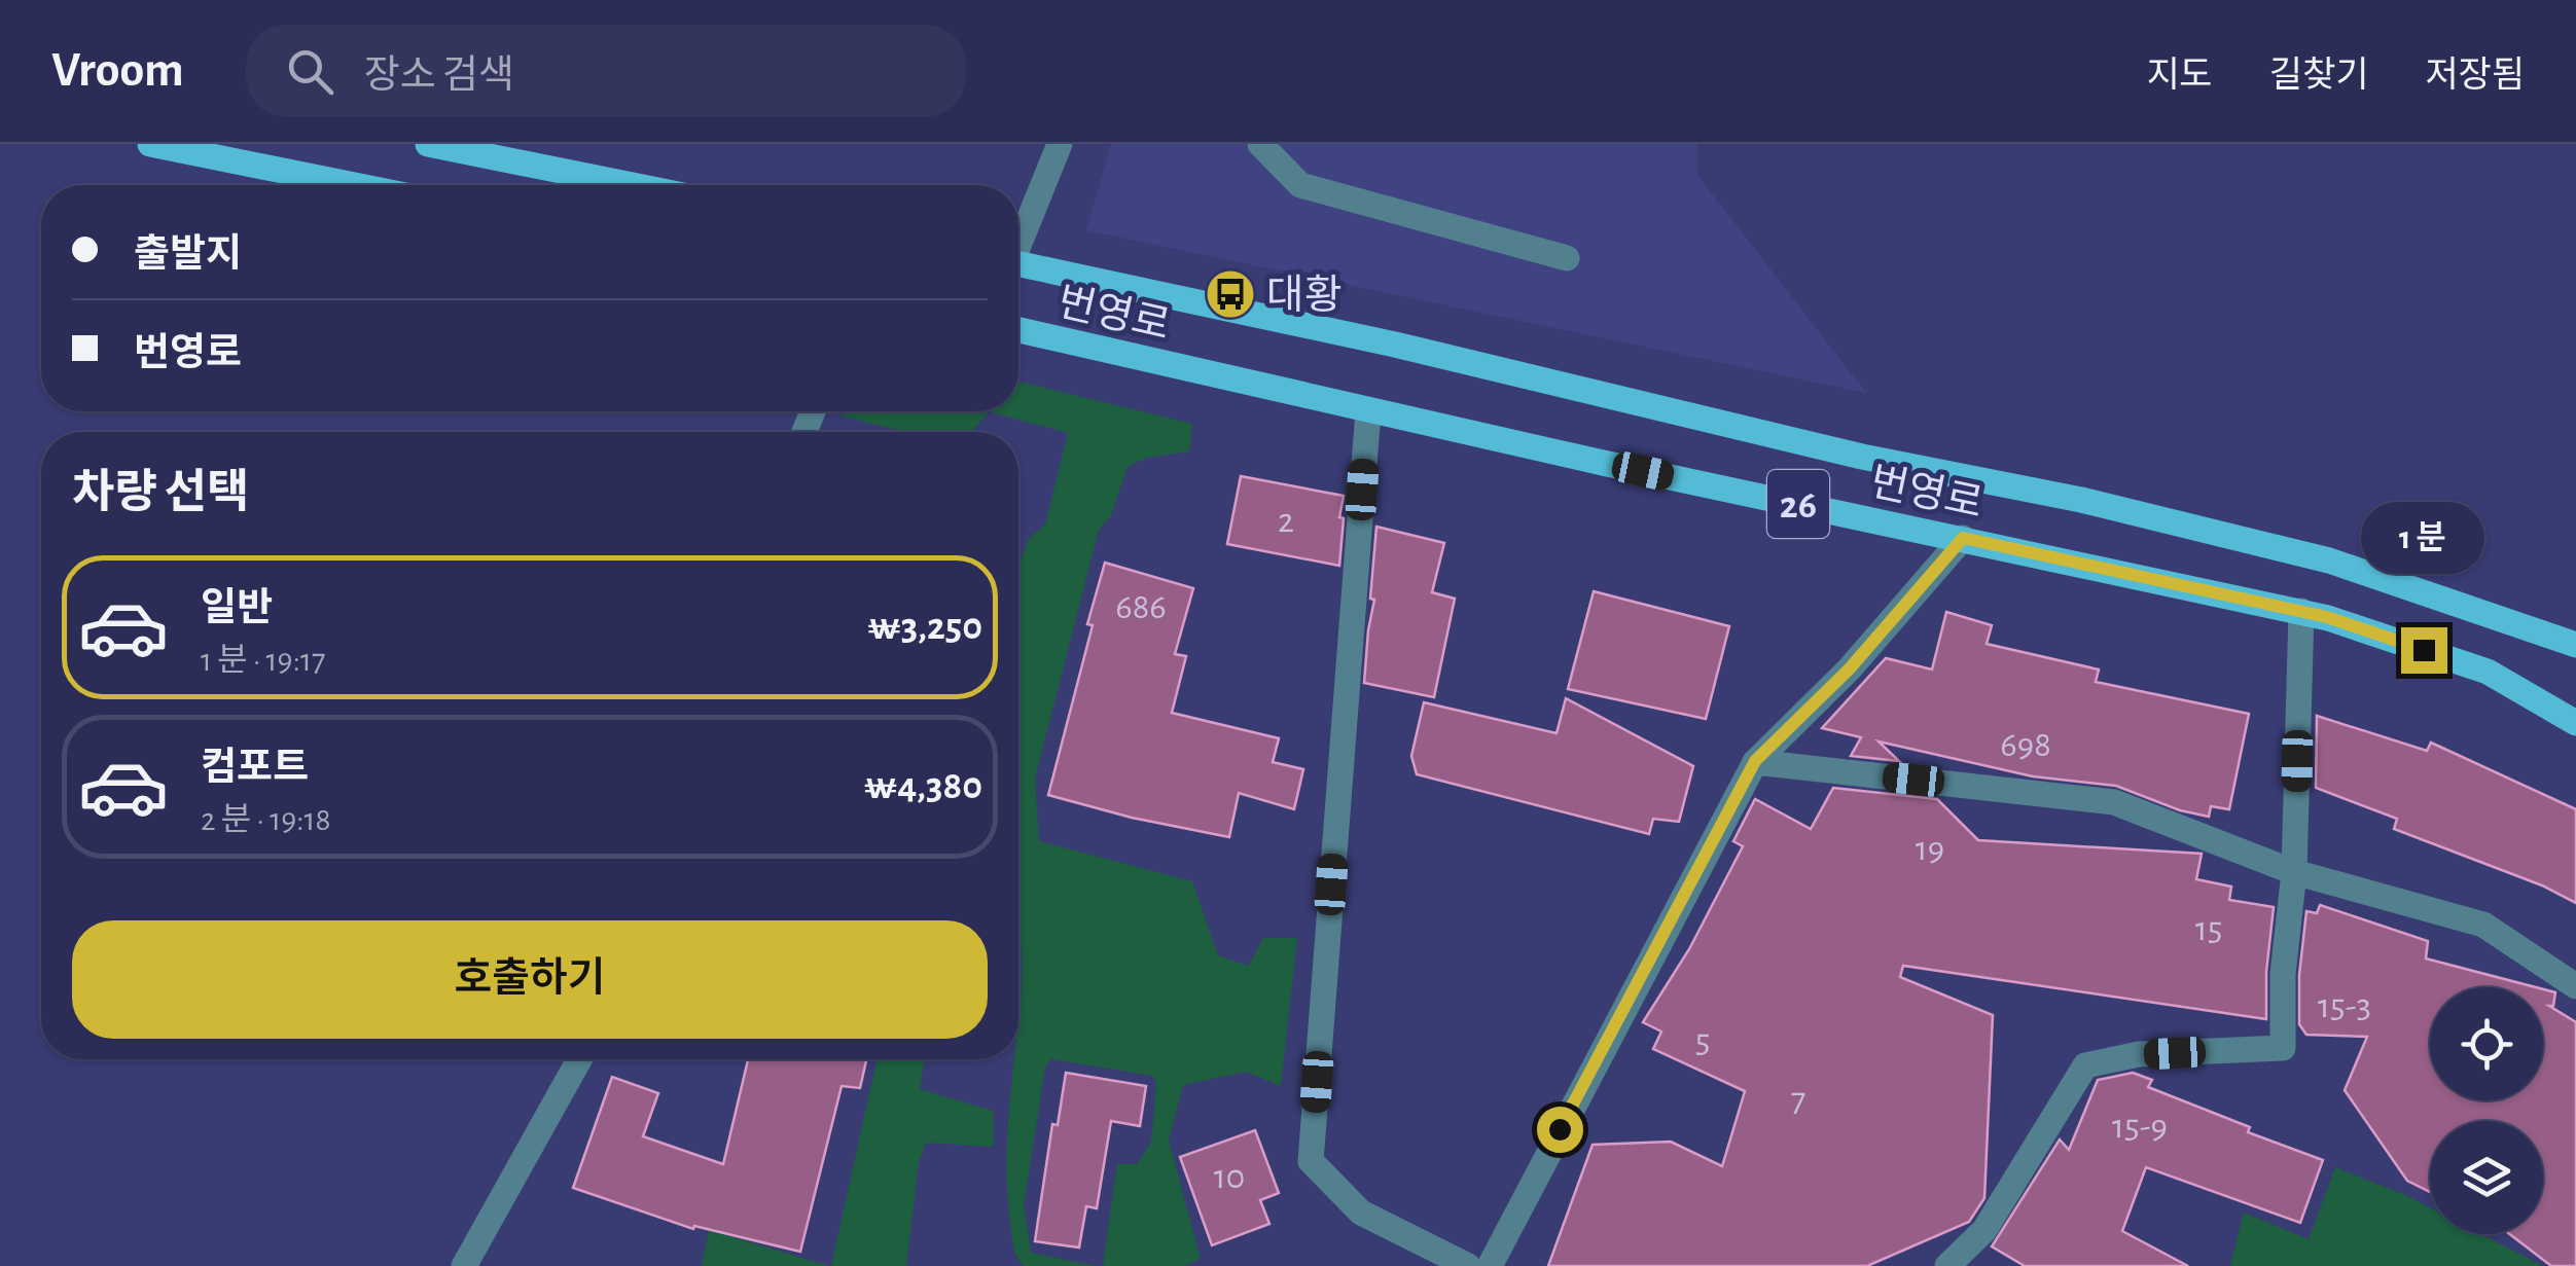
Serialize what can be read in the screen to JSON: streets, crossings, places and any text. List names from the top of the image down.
{
  "streets": {
    "main road": ["번영로", "26"]
  },
  "places": {
    "bus stop": ["대황"]
  },
  "house_numbers": [
    "2",
    "686",
    "698",
    "19",
    "15",
    "15-3",
    "5",
    "7",
    "15-9",
    "10"
  ],
  "page": {
    "header": "Vroom",
    "search": "장소 검색",
    "nav": ["지도", "길찾기", "저장됨"],
    "banner": ["출발지", "번영로"],
    "heading": "차량 선택",
    "bubble": "1 분",
    "list": [
      {
        "name": "일반",
        "note": "1 분 · 19:17",
        "value": "₩3,250"
      },
      {
        "name": "컴포트",
        "note": "2 분 · 19:18",
        "value": "₩4,380"
      }
    ],
    "buttons": "호출하기"
  }
}
